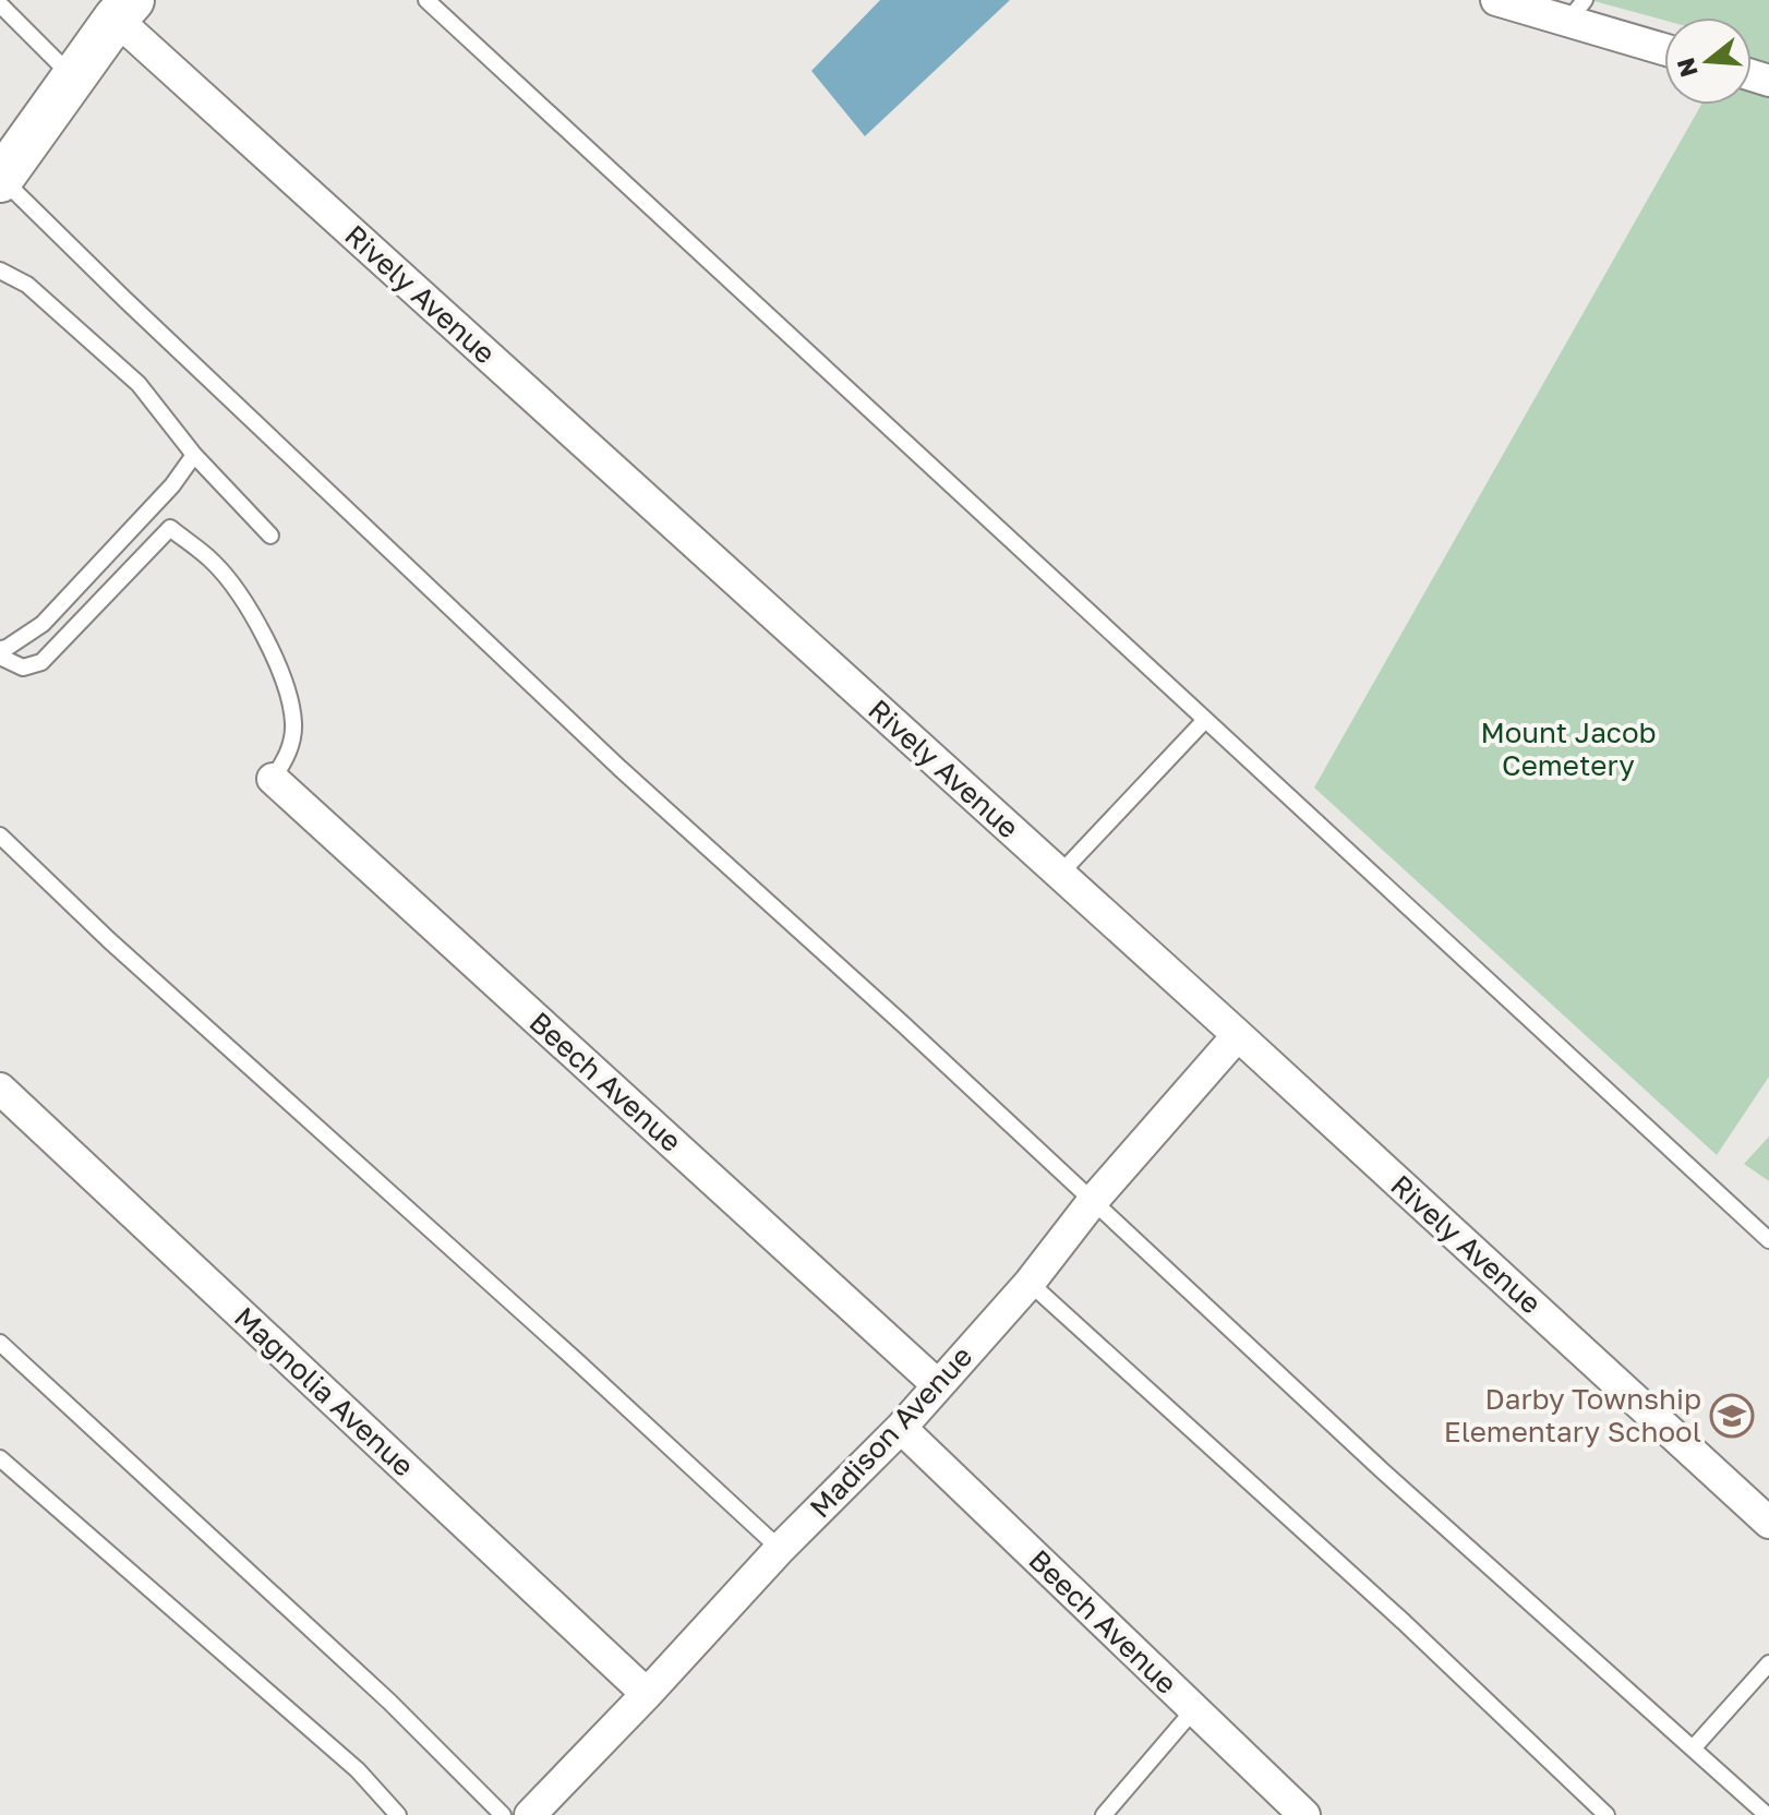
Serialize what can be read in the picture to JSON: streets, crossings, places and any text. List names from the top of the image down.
{
  "streets": {
    "street": [
      "Rively Avenue",
      "Beech Avenue",
      "Magnolia Avenue",
      "Madison Avenue"
    ]
  },
  "crossings": [
    ["Rively Avenue", "Madison Avenue"],
    ["Beech Avenue", "Madison Avenue"],
    ["Magnolia Avenue", "Madison Avenue"]
  ],
  "parks": ["Mount Jacob Cemetery"],
  "places": {
    "school or university": ["Darby Township Elementary School"]
  },
  "north": "left"
}
